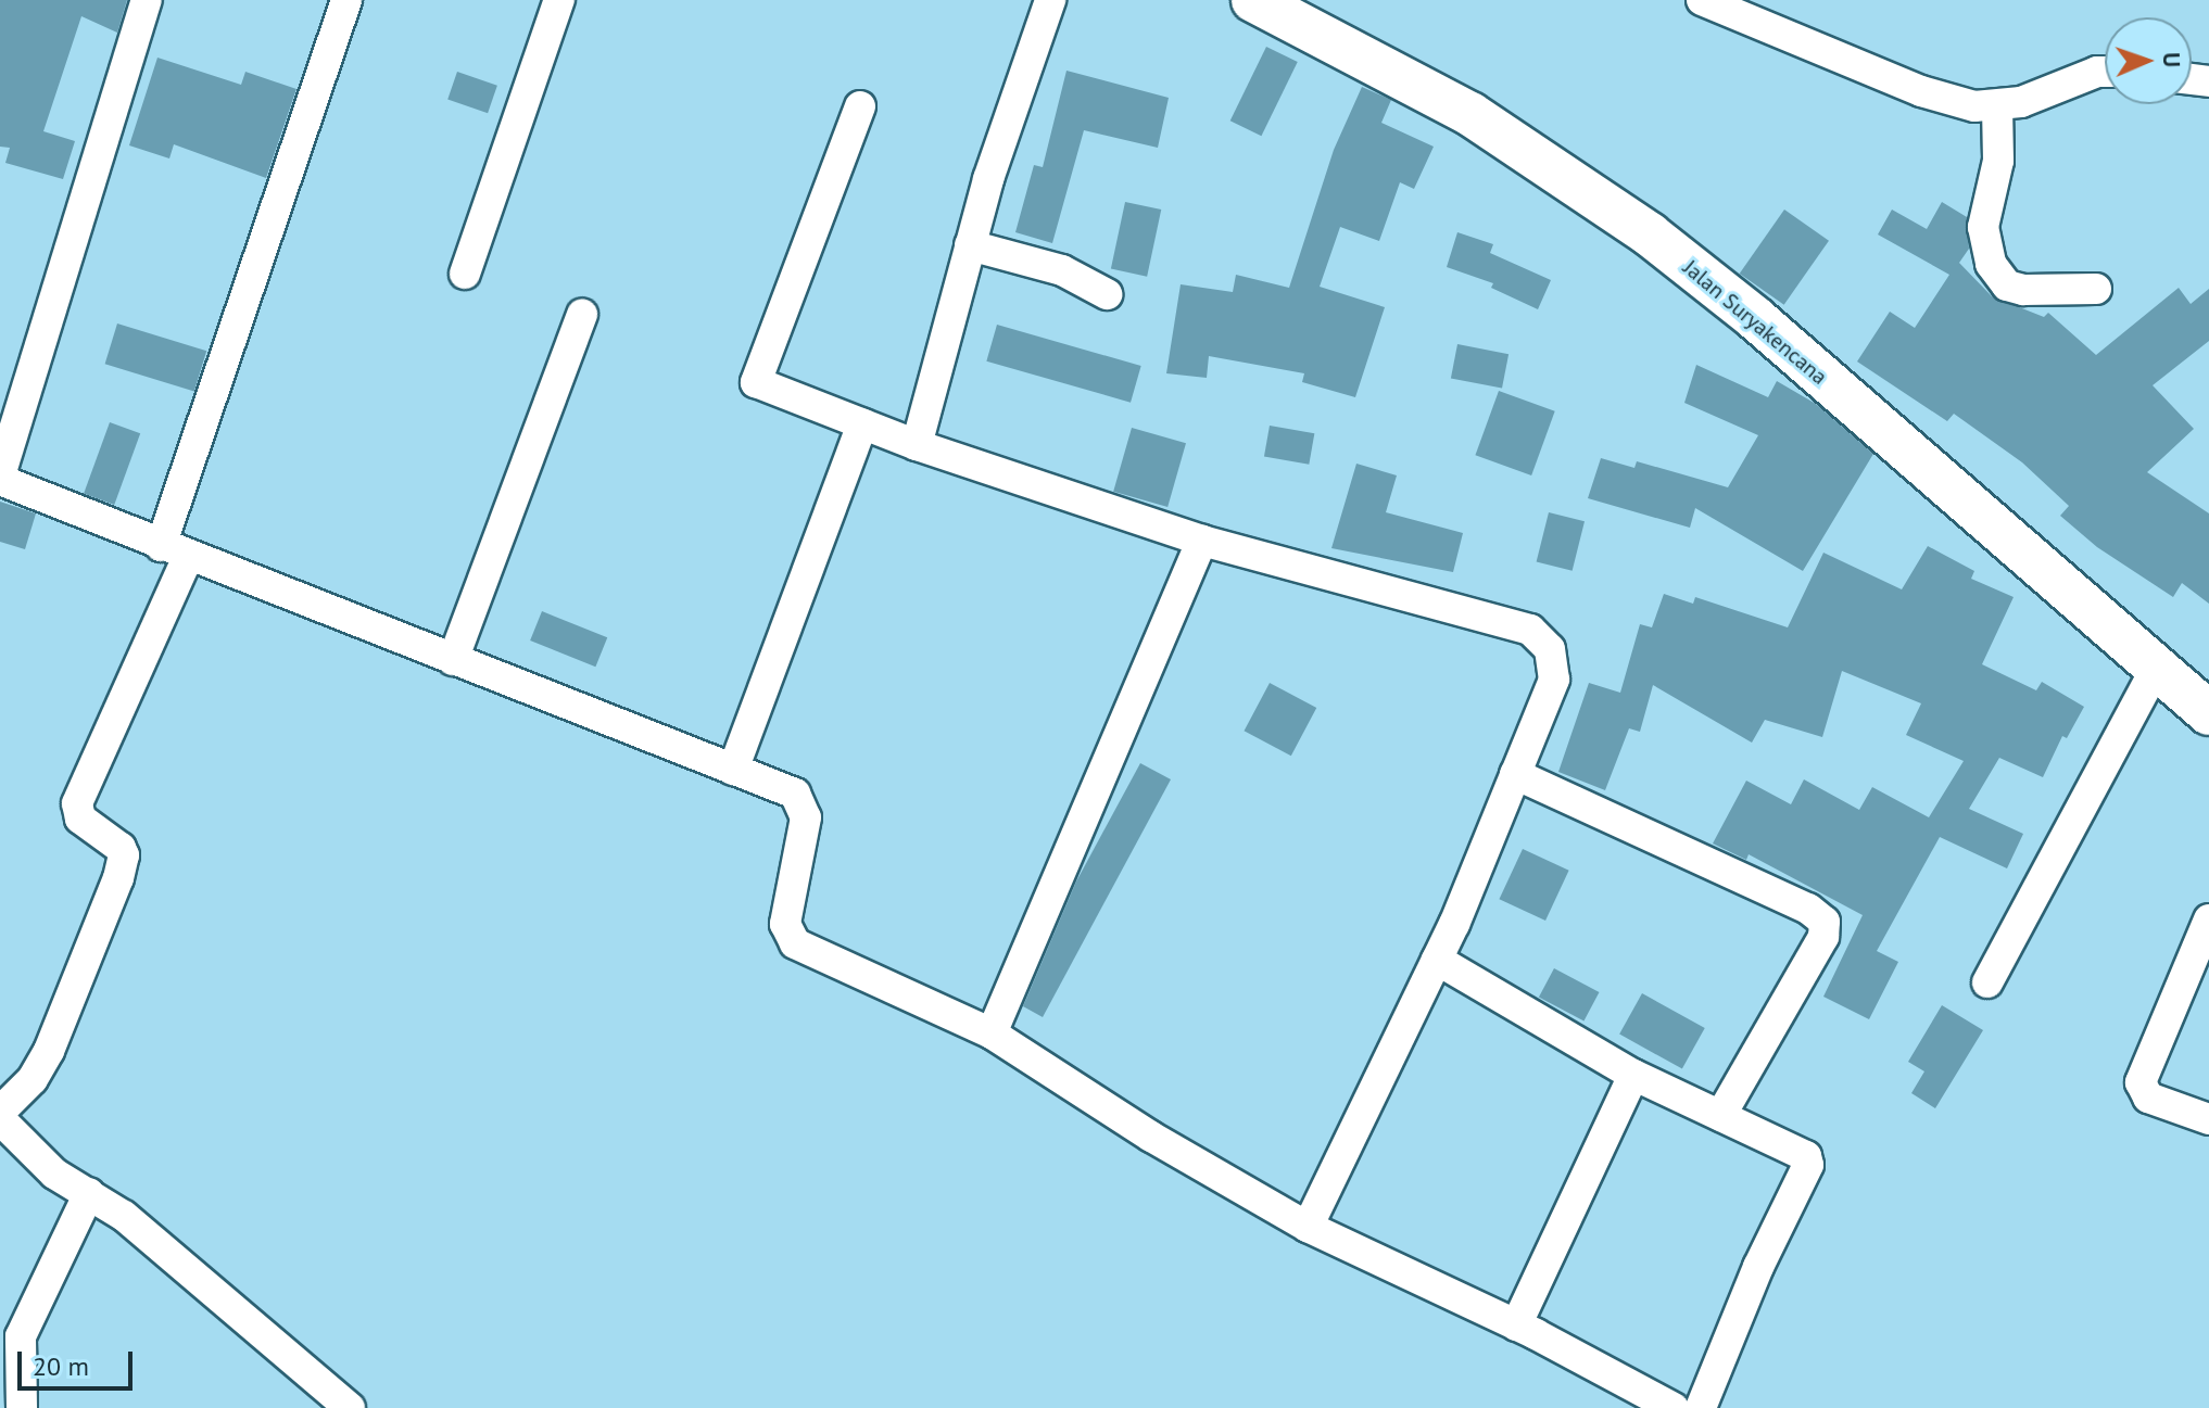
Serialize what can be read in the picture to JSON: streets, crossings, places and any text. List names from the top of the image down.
{
  "streets": {
    "street": ["Jalan Suryakencana"]
  },
  "scale_bar": "20 m",
  "north": "right"
}
